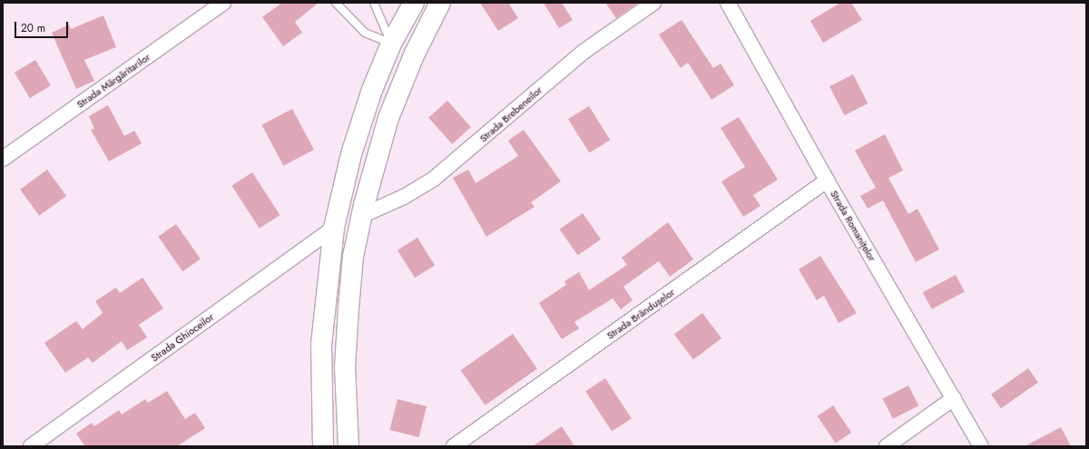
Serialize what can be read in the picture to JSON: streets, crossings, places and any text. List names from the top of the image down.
{
  "streets": {
    "street": [
      "Strada Mărgăritarilor",
      "Strada Brebeneilor",
      "Strada Romanițelor",
      "Strada Brândușelor",
      "Strada Ghioceilor"
    ]
  },
  "crossings": [
    ["Strada Romanițelor", "Strada Brândușelor"]
  ],
  "scale_bar": "20 m"
}
